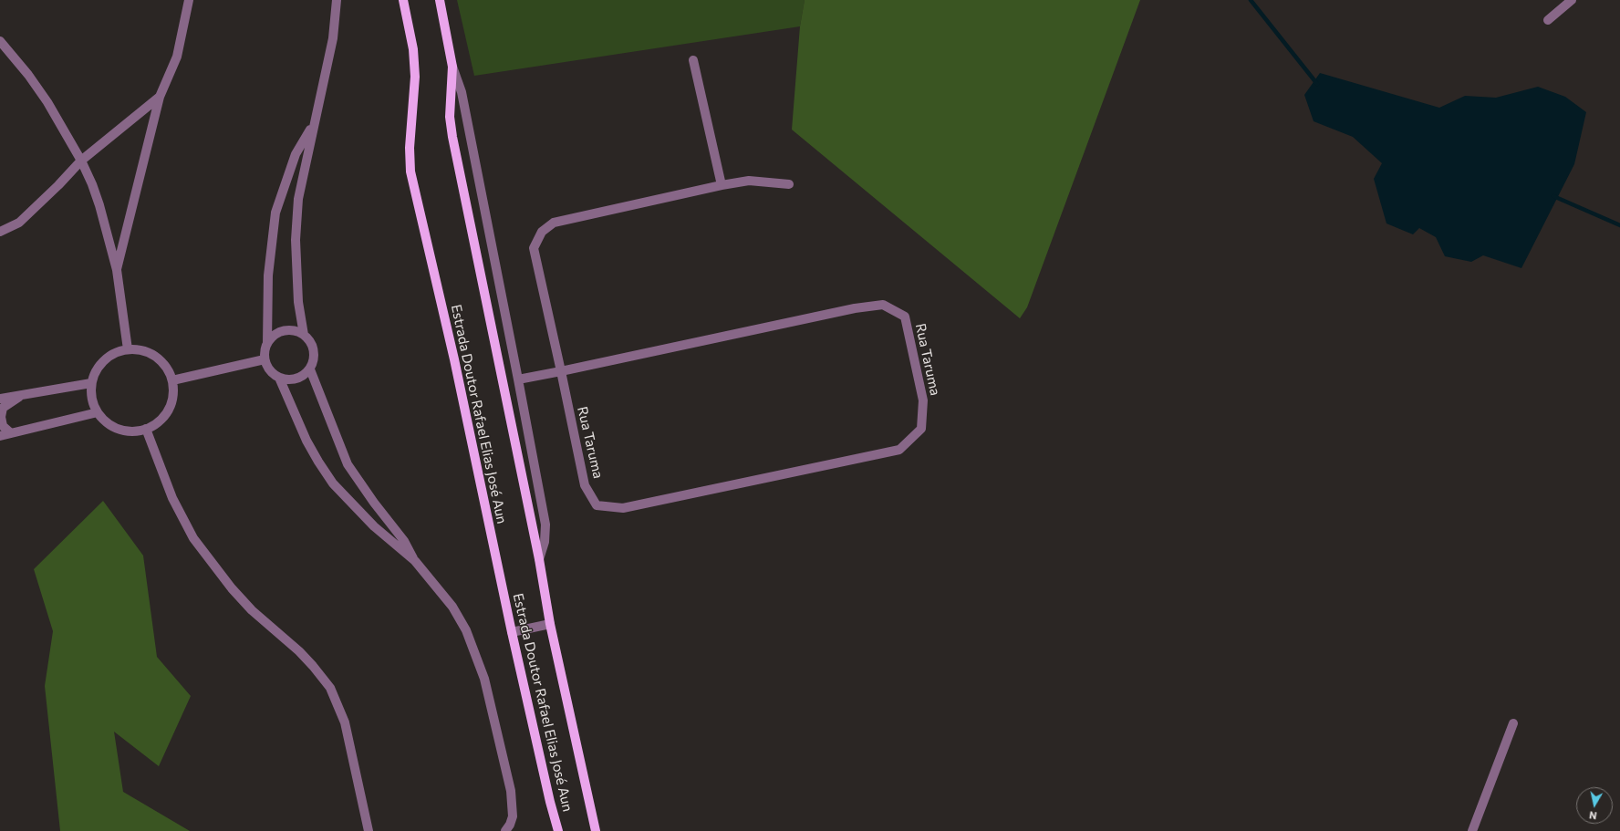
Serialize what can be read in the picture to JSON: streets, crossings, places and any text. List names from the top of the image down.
{
  "streets": {
    "main road": ["Estrada Doutor Rafael Elias José Aun"],
    "street": ["Rua Taruma"]
  },
  "north": "bottom"
}
